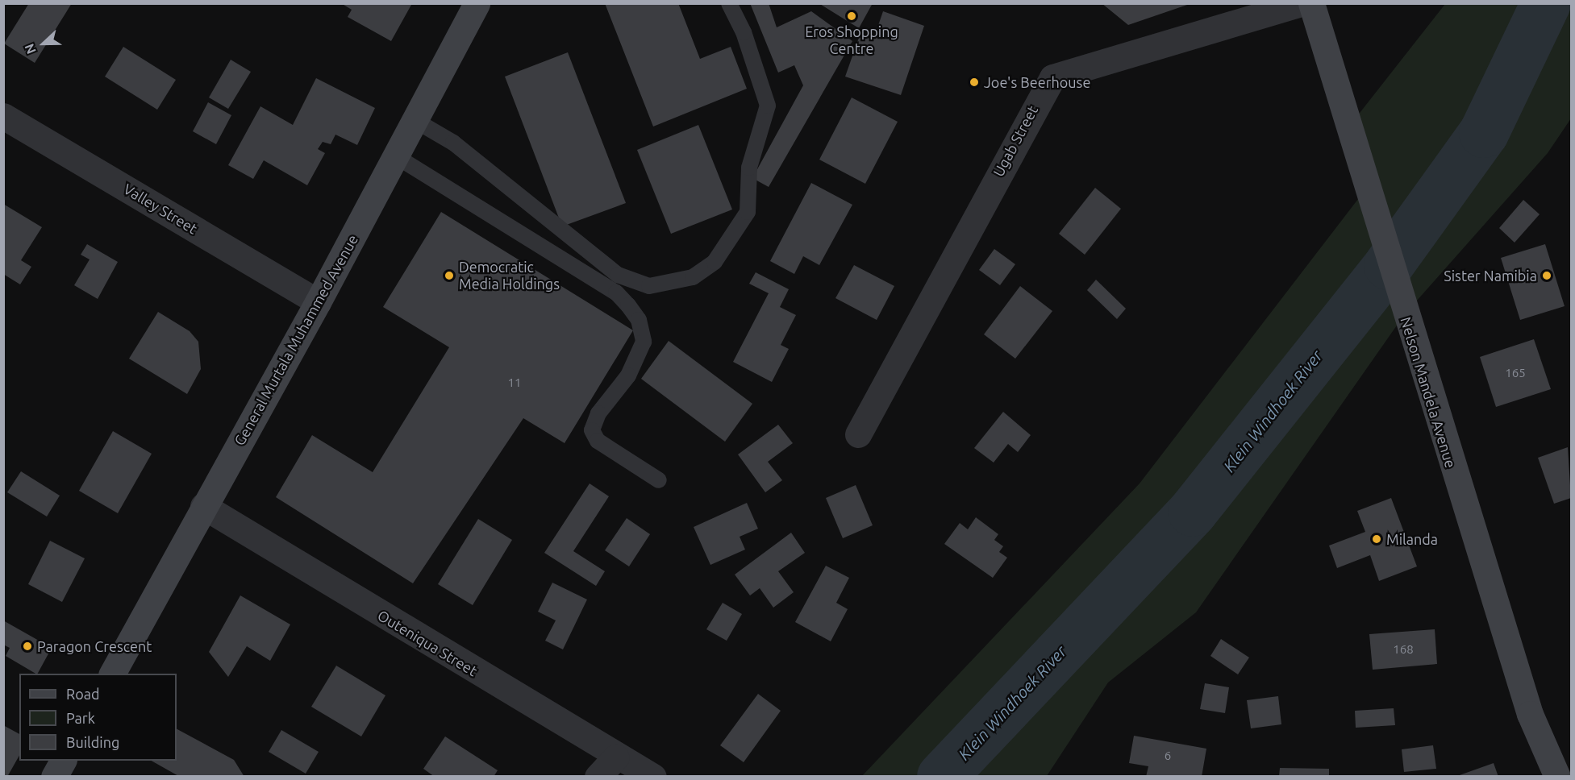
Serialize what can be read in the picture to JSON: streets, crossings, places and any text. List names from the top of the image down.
{
  "streets": {
    "main road": ["General Murtala Muhammed Avenue", "Nelson Mandela Avenue"],
    "street": ["Ugab Street", "Valley Street", "Outeniqua Street"]
  },
  "crossings": [
    ["Valley Street", "General Murtala Muhammed Avenue"],
    ["General Murtala Muhammed Avenue", "Outeniqua Street"]
  ],
  "water": ["Klein Windhoek River"],
  "places": [
    "Eros Shopping Centre",
    "Joe's Beerhouse",
    "Democratic Media Holdings",
    "Sister Namibia",
    "Milanda",
    "Paragon Crescent"
  ],
  "house_numbers": [
    "165",
    "11",
    "168",
    "6"
  ],
  "legend": ["Road", "Park", "Building"],
  "north": "left"
}
